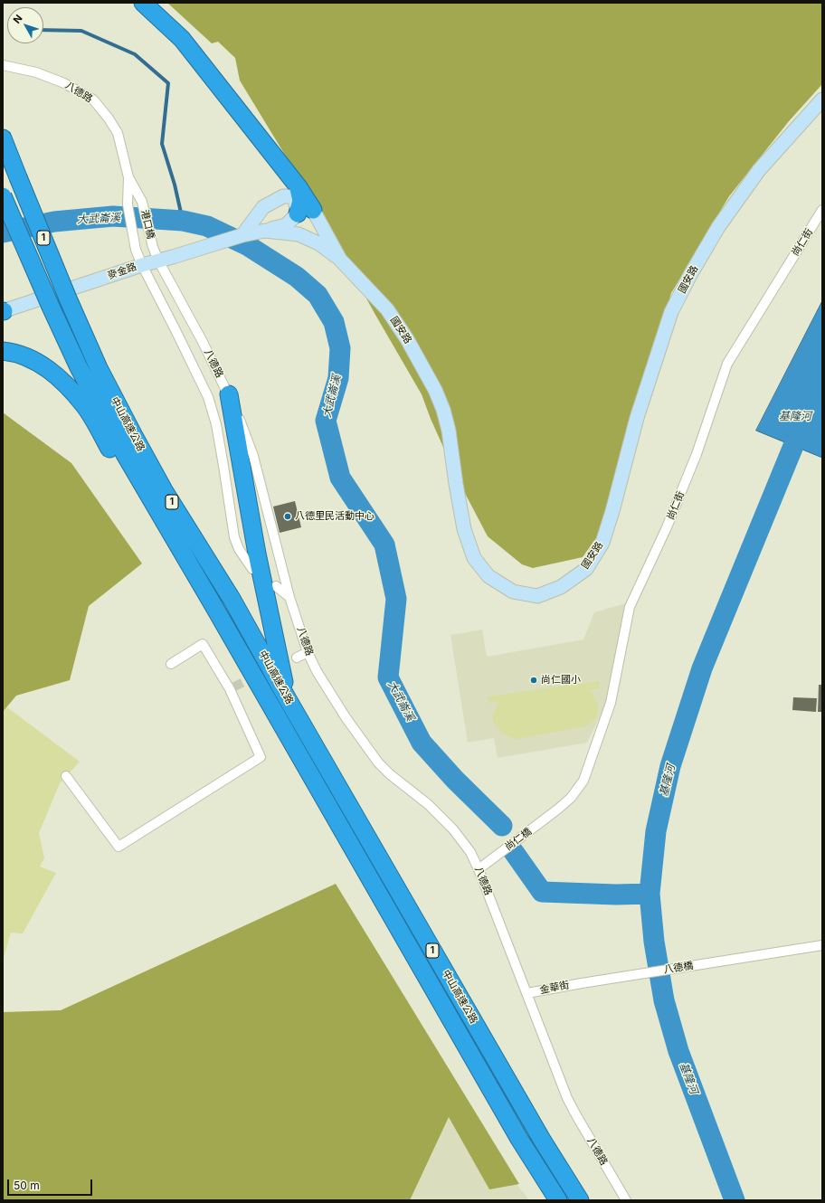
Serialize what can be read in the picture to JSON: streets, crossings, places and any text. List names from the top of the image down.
{
  "streets": {
    "highway": ["1", "中山高速公路"],
    "street": [
      "八德路",
      "港口橋",
      "尚仁街",
      "麥金路",
      "國安路",
      "尚仁橋",
      "八德橋",
      "金華街"
    ]
  },
  "crossings": [
    ["八德路", "港口橋"],
    ["八德路", "麥金路"],
    ["八德路", "尚仁橋"],
    ["八德路", "金華街"],
    ["港口橋", "麥金路"],
    ["尚仁街", "尚仁橋"],
    ["麥金路", "國安路"],
    ["八德橋", "金華街"]
  ],
  "water": ["大武崙溪", "基隆河"],
  "places": ["八德里民活動中心", "尚仁國小"],
  "scale_bar": "50 m",
  "north": "top left"
}
